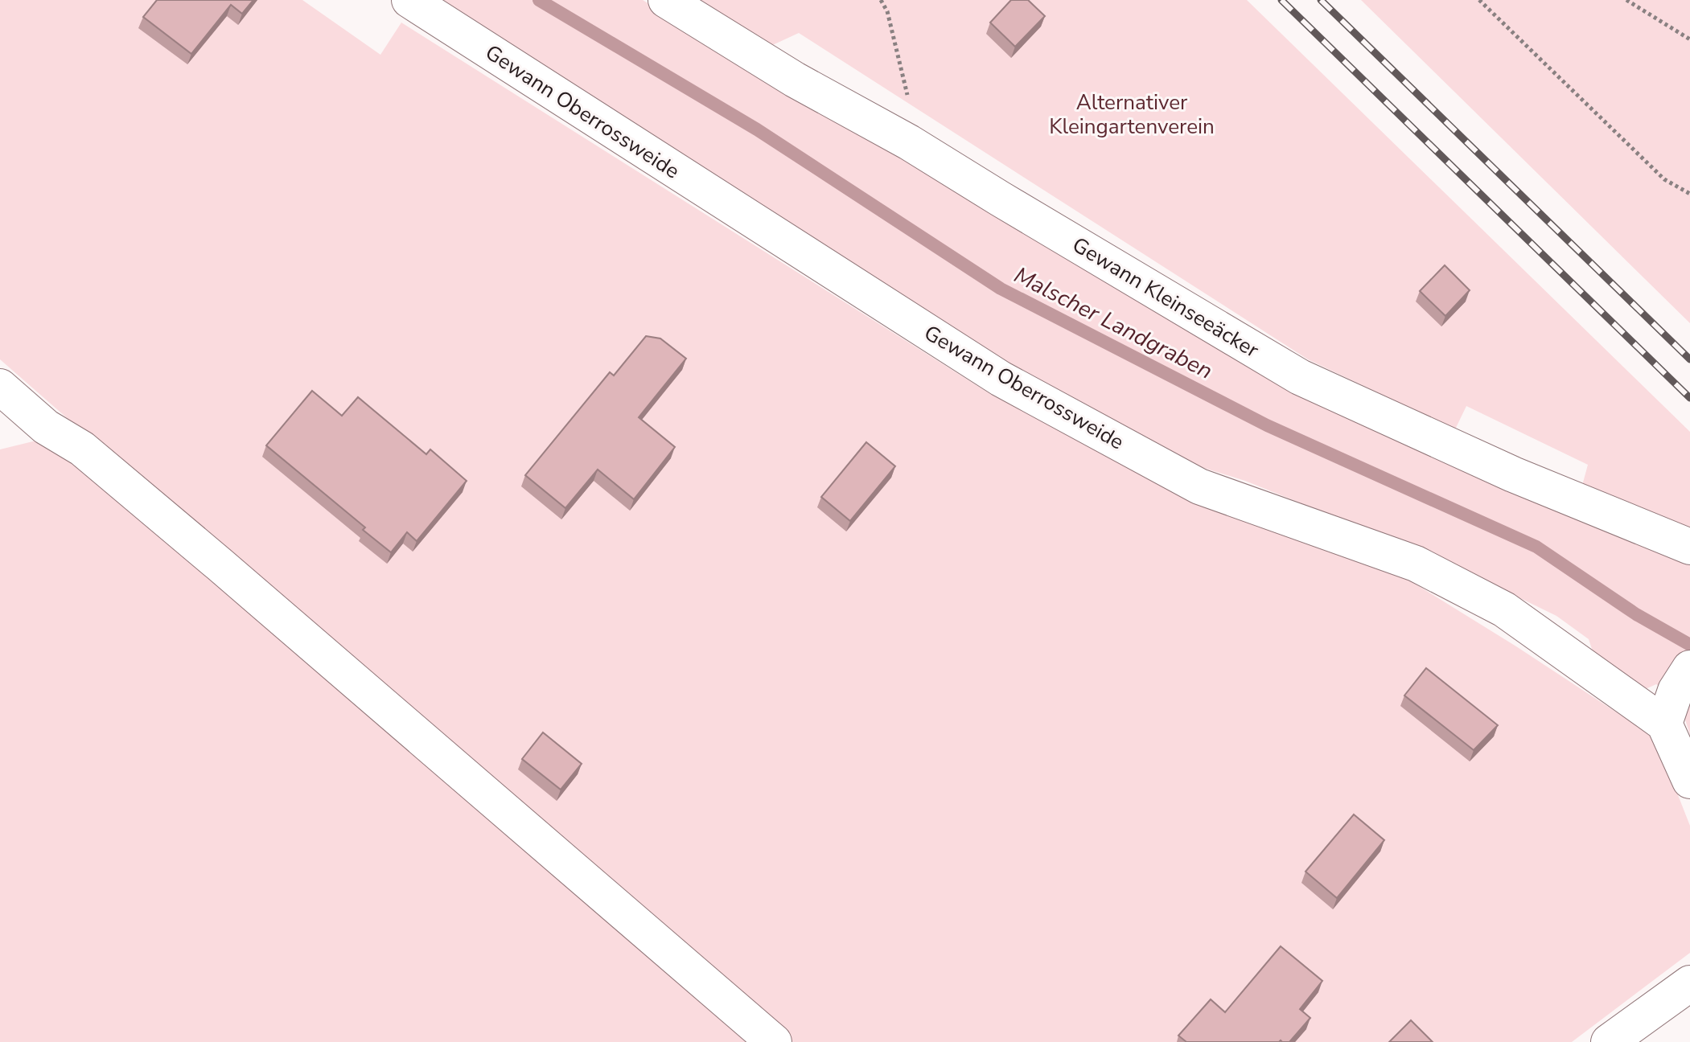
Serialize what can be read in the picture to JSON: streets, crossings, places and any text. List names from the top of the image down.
{
  "streets": {
    "street": ["Gewann Oberrossweide", "Gewann Kleinseeäcker"]
  },
  "water": ["Malscher Landgraben"],
  "parks": ["Alternativer Kleingartenverein"]
}
